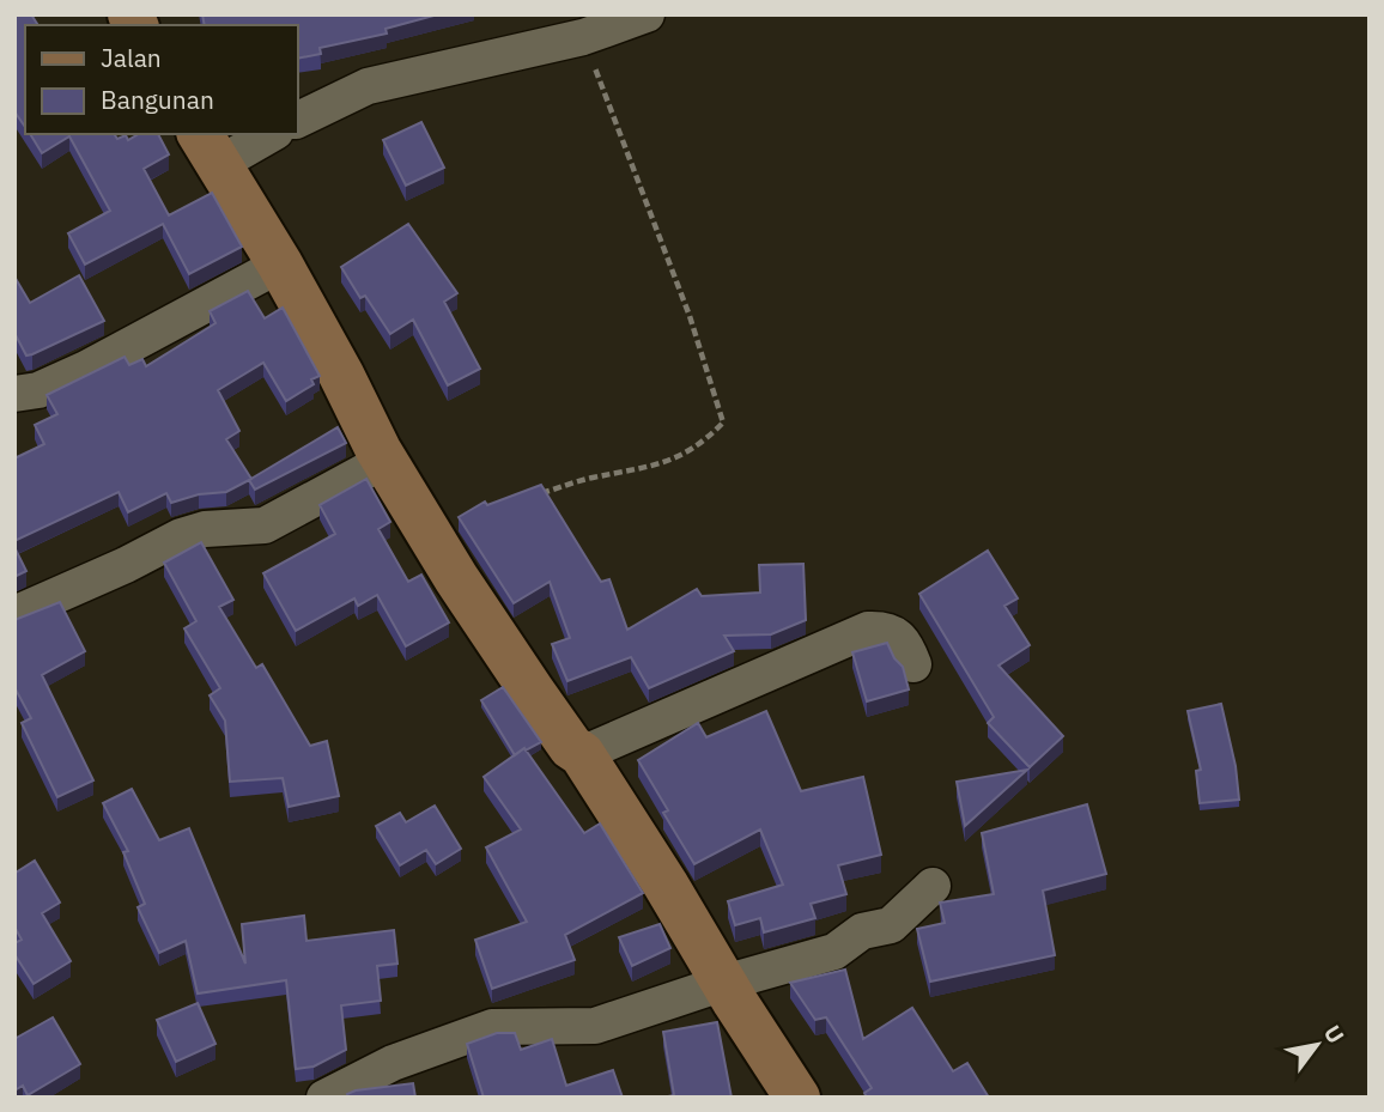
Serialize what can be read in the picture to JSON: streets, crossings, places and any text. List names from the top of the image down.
{
  "legend": ["Jalan", "Bangunan"],
  "north": "top right"
}
